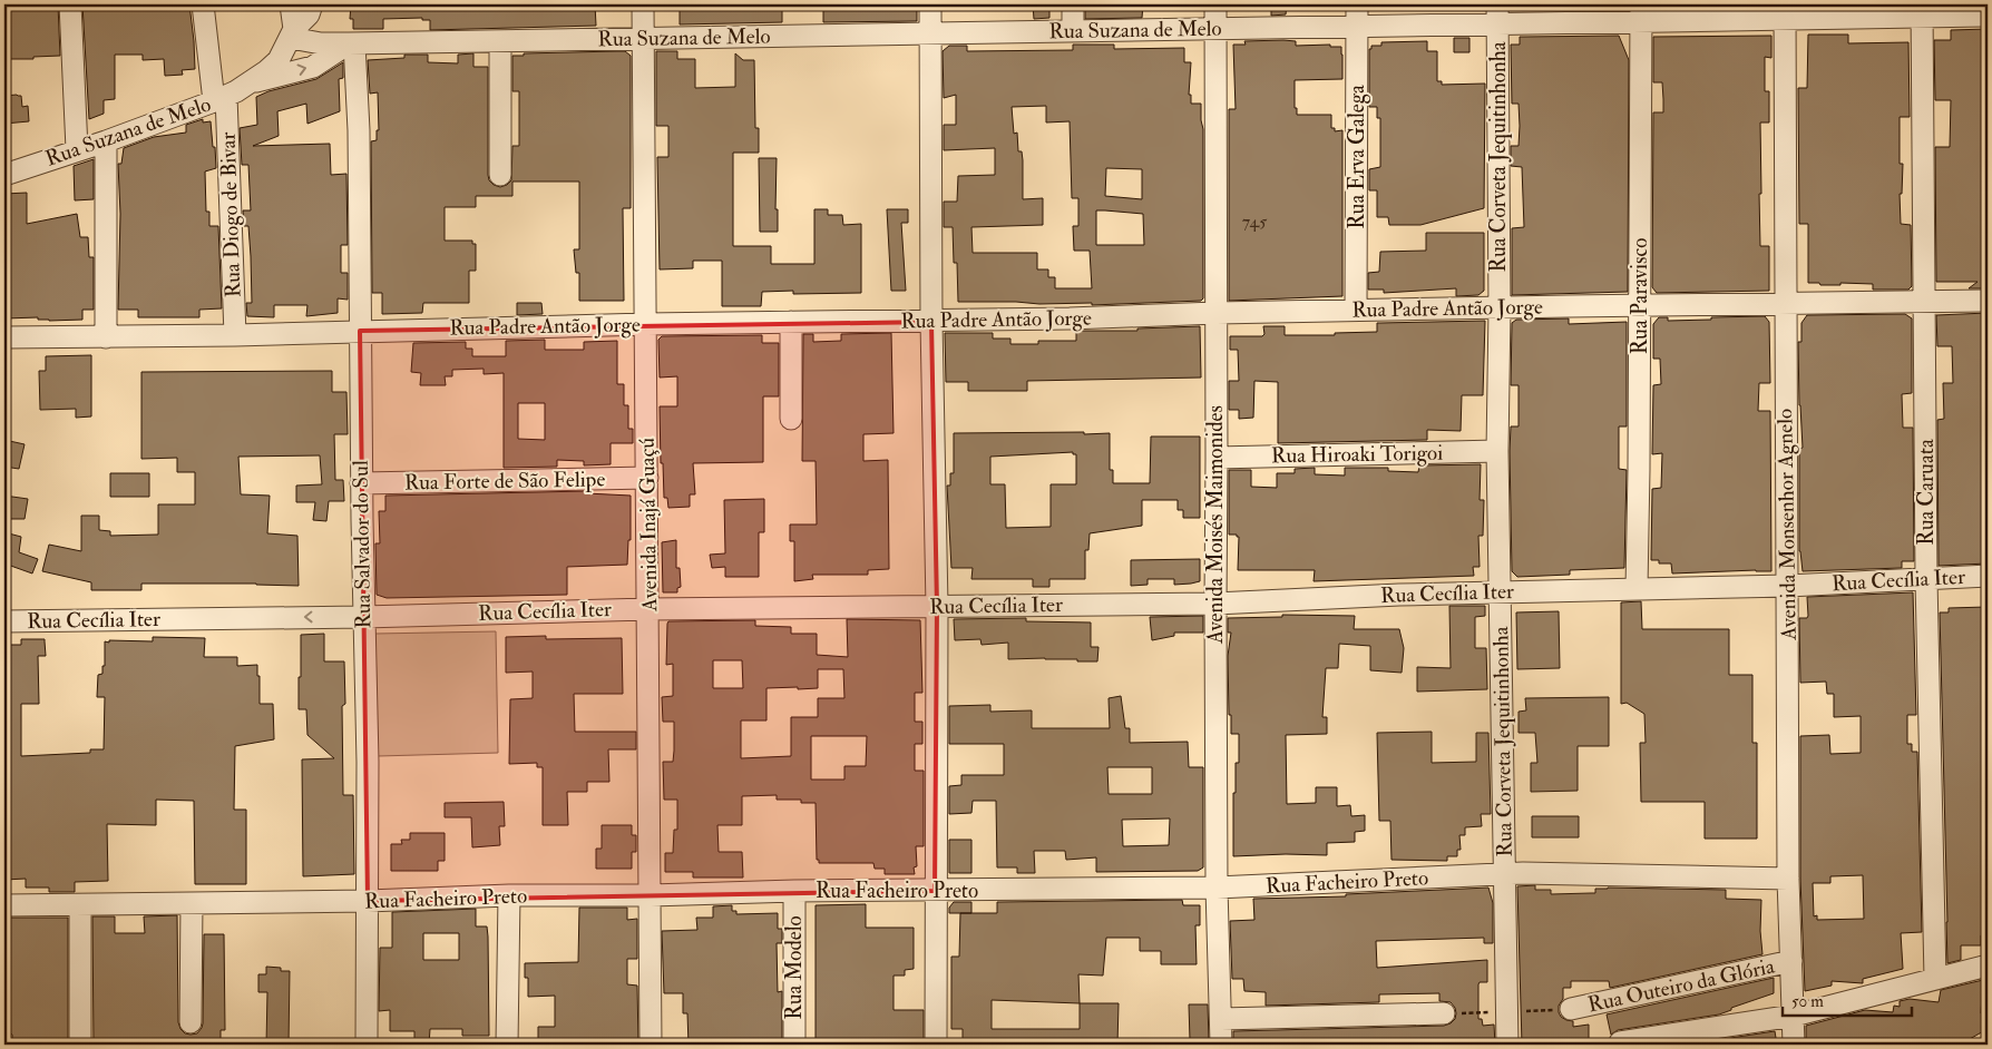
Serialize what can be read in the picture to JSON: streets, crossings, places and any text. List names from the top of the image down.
{
  "streets": {
    "street": [
      "Rua Suzana de Melo",
      "Rua Erva Galega",
      "Rua Corveta Jequitinhonha",
      "Rua Diogo de Bivar",
      "Rua Paravisco",
      "Rua Padre Antão Jorge",
      "Rua Hiroaki Torigoi",
      "Rua Forte de São Felipe",
      "Rua Caruata",
      "Avenida Inajá Guaçú",
      "Avenida Moisés Maimonides",
      "Avenida Monsenhor Agnelo",
      "Rua Salvador do Sul",
      "Rua Cecília Iter",
      "Rua Facheiro Preto",
      "Rua Modelo",
      "Rua Outeiro da Glória"
    ]
  },
  "crossings": [
    ["Rua Suzana de Melo", "Rua Erva Galega"],
    ["Rua Suzana de Melo", "Rua Corveta Jequitinhonha"],
    ["Rua Suzana de Melo", "Rua Diogo de Bivar"],
    ["Rua Suzana de Melo", "Rua Paravisco"],
    ["Rua Suzana de Melo", "Rua Caruata"],
    ["Rua Suzana de Melo", "Avenida Inajá Guaçú"],
    ["Rua Suzana de Melo", "Avenida Moisés Maimonides"],
    ["Rua Suzana de Melo", "Avenida Monsenhor Agnelo"],
    ["Rua Suzana de Melo", "Rua Salvador do Sul"],
    ["Rua Erva Galega", "Rua Padre Antão Jorge"],
    ["Rua Corveta Jequitinhonha", "Rua Padre Antão Jorge"],
    ["Rua Corveta Jequitinhonha", "Rua Hiroaki Torigoi"],
    ["Rua Corveta Jequitinhonha", "Rua Cecília Iter"],
    ["Rua Corveta Jequitinhonha", "Rua Facheiro Preto"],
    ["Rua Diogo de Bivar", "Rua Padre Antão Jorge"],
    ["Rua Paravisco", "Rua Padre Antão Jorge"],
    ["Rua Paravisco", "Rua Cecília Iter"],
    ["Rua Padre Antão Jorge", "Rua Caruata"],
    ["Rua Padre Antão Jorge", "Avenida Inajá Guaçú"],
    ["Rua Padre Antão Jorge", "Avenida Moisés Maimonides"],
    ["Rua Padre Antão Jorge", "Avenida Monsenhor Agnelo"],
    ["Rua Padre Antão Jorge", "Rua Salvador do Sul"],
    ["Rua Hiroaki Torigoi", "Avenida Moisés Maimonides"],
    ["Rua Forte de São Felipe", "Avenida Inajá Guaçú"],
    ["Rua Forte de São Felipe", "Rua Salvador do Sul"],
    ["Rua Caruata", "Rua Cecília Iter"],
    ["Avenida Inajá Guaçú", "Rua Cecília Iter"],
    ["Avenida Inajá Guaçú", "Rua Facheiro Preto"],
    ["Avenida Moisés Maimonides", "Rua Cecília Iter"],
    ["Avenida Moisés Maimonides", "Rua Facheiro Preto"],
    ["Avenida Monsenhor Agnelo", "Rua Cecília Iter"],
    ["Avenida Monsenhor Agnelo", "Rua Facheiro Preto"],
    ["Avenida Monsenhor Agnelo", "Rua Outeiro da Glória"],
    ["Rua Salvador do Sul", "Rua Cecília Iter"],
    ["Rua Salvador do Sul", "Rua Facheiro Preto"],
    ["Rua Facheiro Preto", "Rua Modelo"]
  ],
  "house_numbers": ["745"],
  "scale_bar": "50 m"
}
